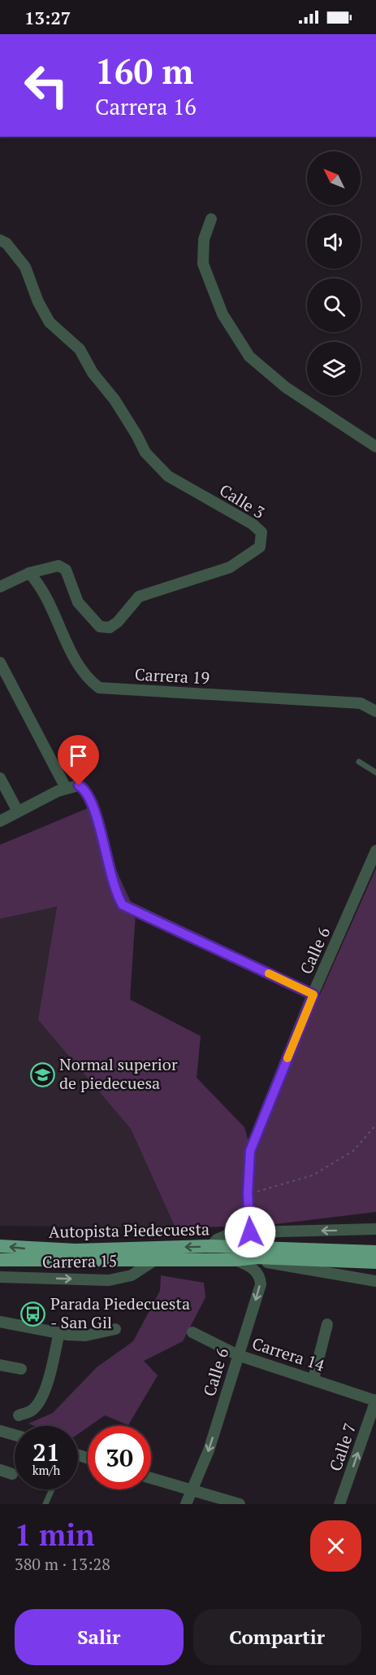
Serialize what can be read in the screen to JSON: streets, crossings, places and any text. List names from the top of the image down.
{
  "streets": {
    "highway": ["Autopista Piedecuesta"],
    "street": [
      "Calle 3",
      "Carrera 19",
      "Calle 6",
      "Carrera 15",
      "Carrera 14",
      "Calle 7"
    ]
  },
  "crossings": [
    ["Calle 3", "Carrera 19"],
    ["Calle 6", "Autopista Piedecuesta"],
    ["Calle 6", "Carrera 14"],
    ["Autopista Piedecuesta", "Carrera 15"],
    ["Carrera 14", "Calle 7"]
  ],
  "one_way": ["Calle 7"],
  "places": {
    "school or university": ["Normal superior de piedecuesa"],
    "bus stop": ["Parada Piedecuesta - San Gil"]
  },
  "north": "top left",
  "page": {
    "status": "13:27",
    "turn": ["160 m", "Carrera 16"],
    "speed": "21 km/h",
    "limit": "30",
    "heading": ["1 min", "380 m · 13:28"],
    "buttons": ["Salir", "Compartir"]
  }
}
